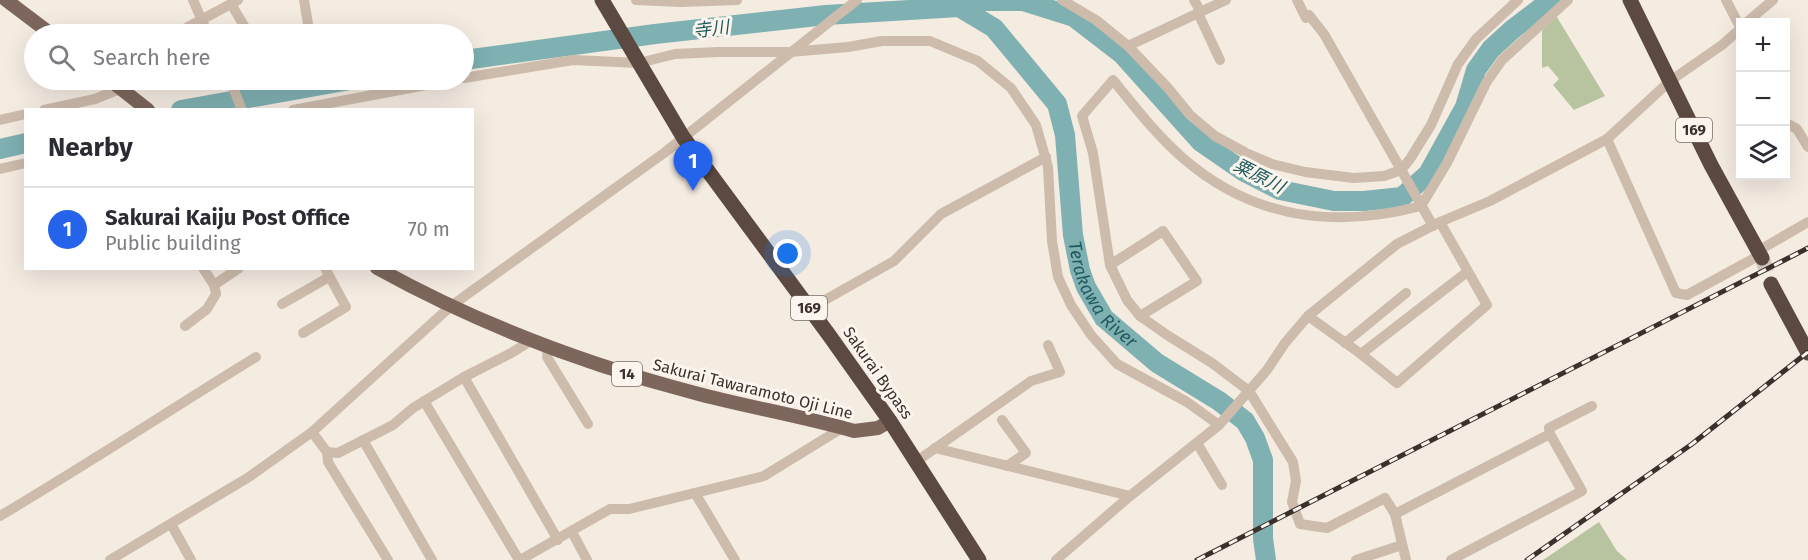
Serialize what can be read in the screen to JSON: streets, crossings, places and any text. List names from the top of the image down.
{
  "streets": {
    "highway": ["169", "Sakurai Bypass"],
    "main road": ["14", "Sakurai Tawaramoto Oji Line"]
  },
  "crossings": [
    ["Sakurai Bypass", "Sakurai Tawaramoto Oji Line"]
  ],
  "water": ["寺川", "粟原川", "Terakawa River"],
  "page": {
    "map_buttons": ["+", "−"],
    "search": "Search here",
    "heading": "Nearby",
    "pins": "1",
    "list": [
      {
        "mark": "1",
        "name": "Sakurai Kaiju Post Office",
        "note": "Public building",
        "value": "70 m"
      }
    ]
  }
}
